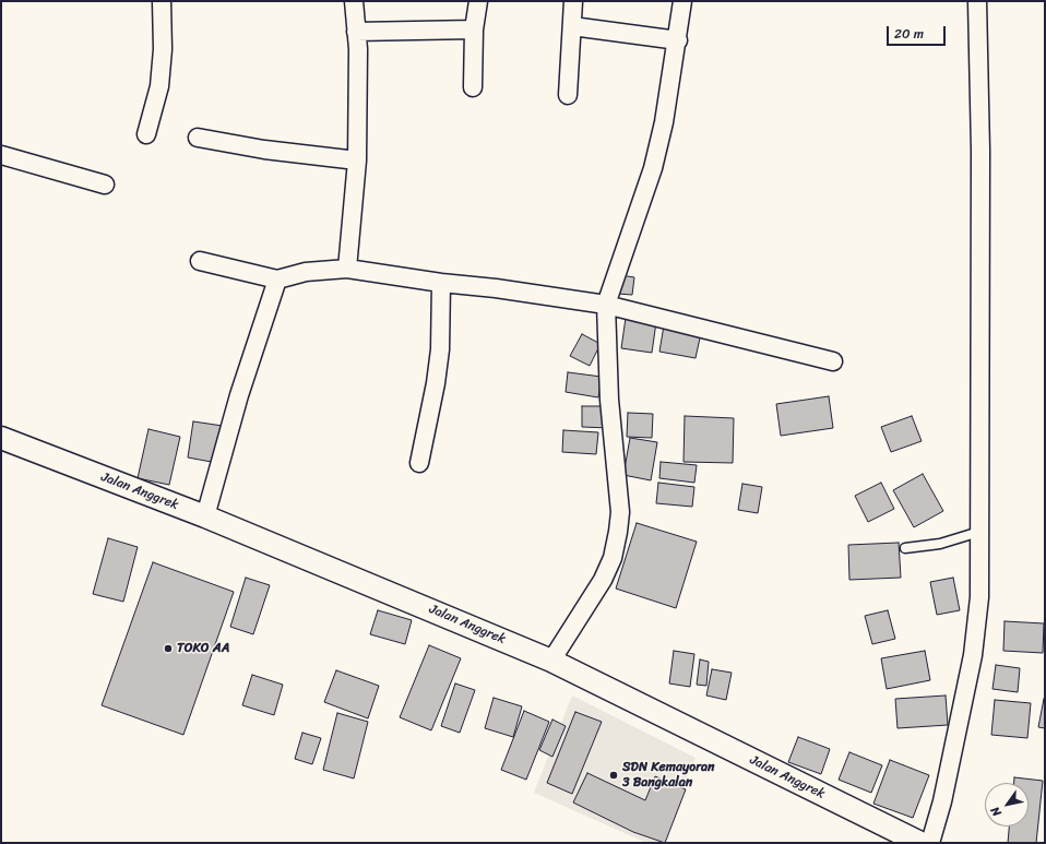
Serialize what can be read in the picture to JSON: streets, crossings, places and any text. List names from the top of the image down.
{
  "streets": {
    "street": ["Jalan Anggrek"]
  },
  "places": ["TOKO AA", "SDN Kemayoran 3 Bangkalan"],
  "scale_bar": "20 m",
  "north": "bottom left"
}
